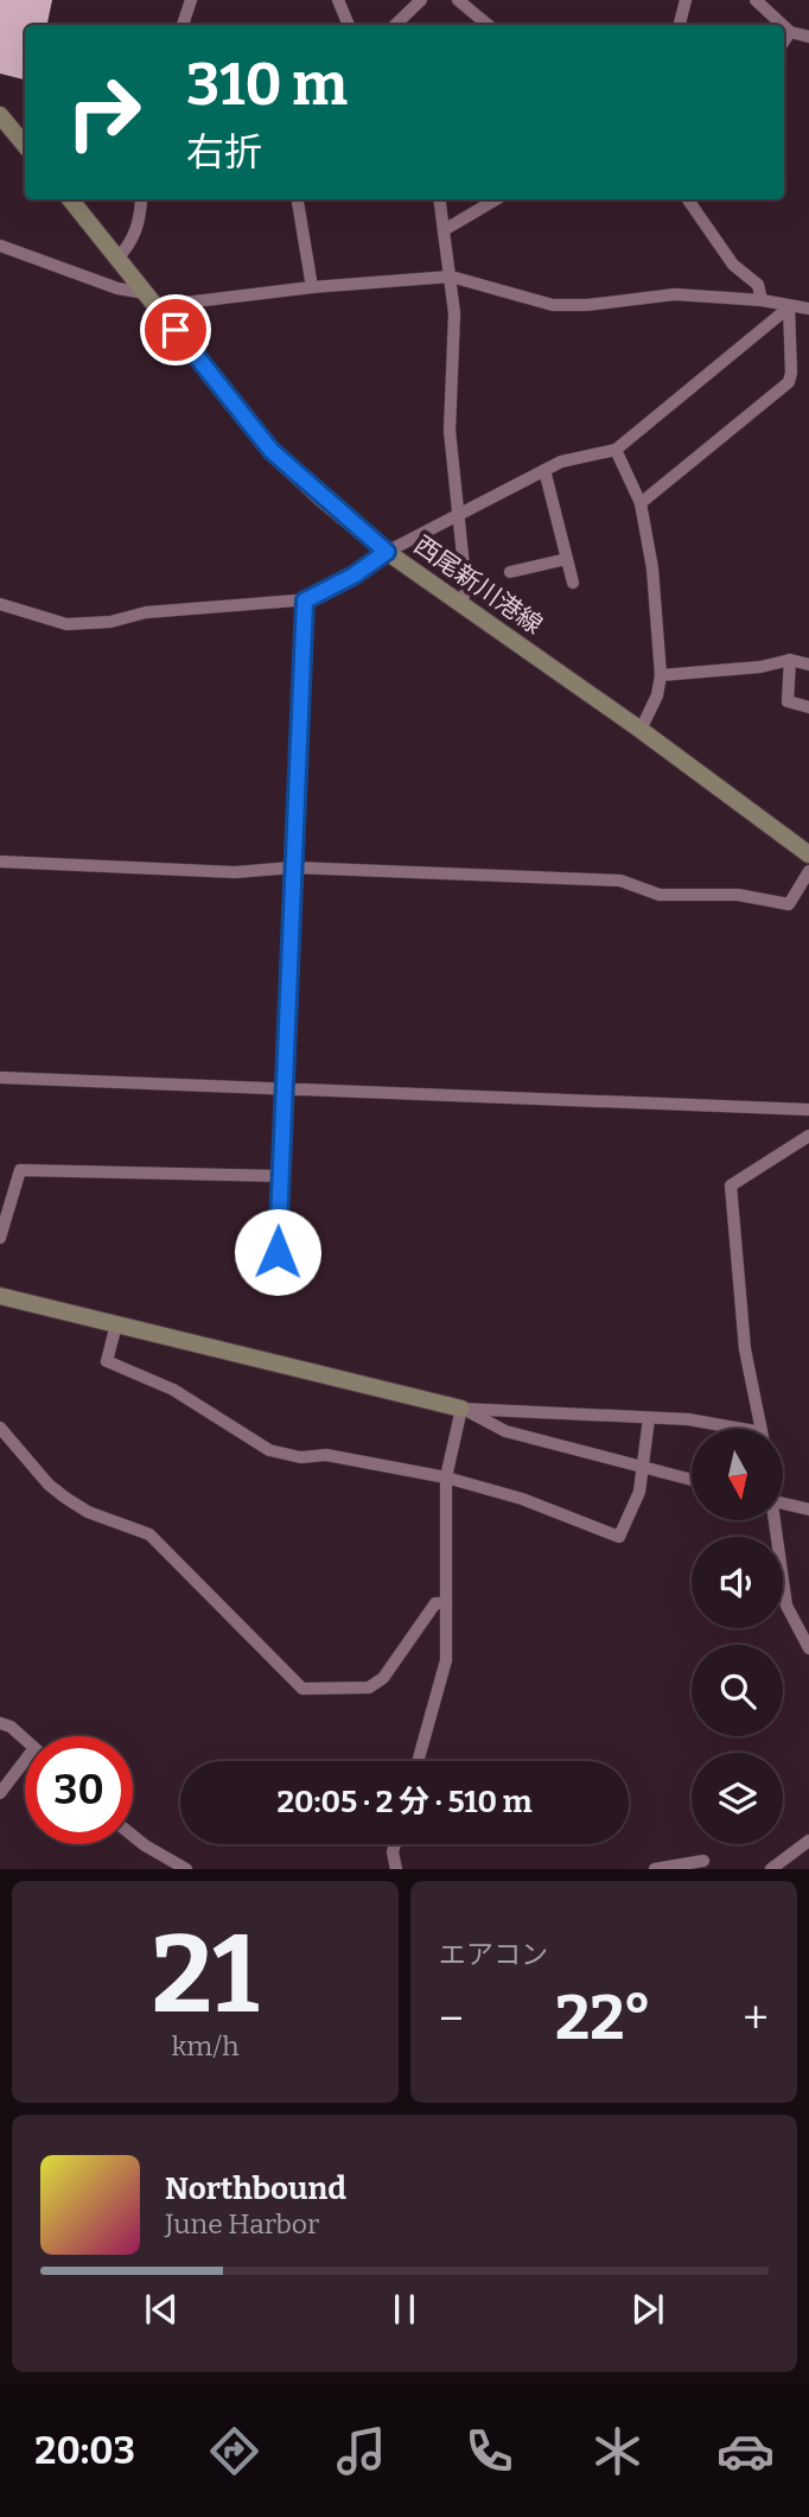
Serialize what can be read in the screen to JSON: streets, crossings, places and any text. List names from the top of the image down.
{
  "streets": {
    "main road": ["西尾新川港線"]
  },
  "north": "bottom",
  "page": {
    "turn": ["310 m", "右折"],
    "limit": "30",
    "trip": "20:05 · 2 分 · 510 m",
    "tile": [
      ["21", "km/h"],
      "エアコン"
    ],
    "heat": ["−", "22°", "+"],
    "song": ["Northbound", "June Harbor"],
    "tabs": "20:03"
  }
}
